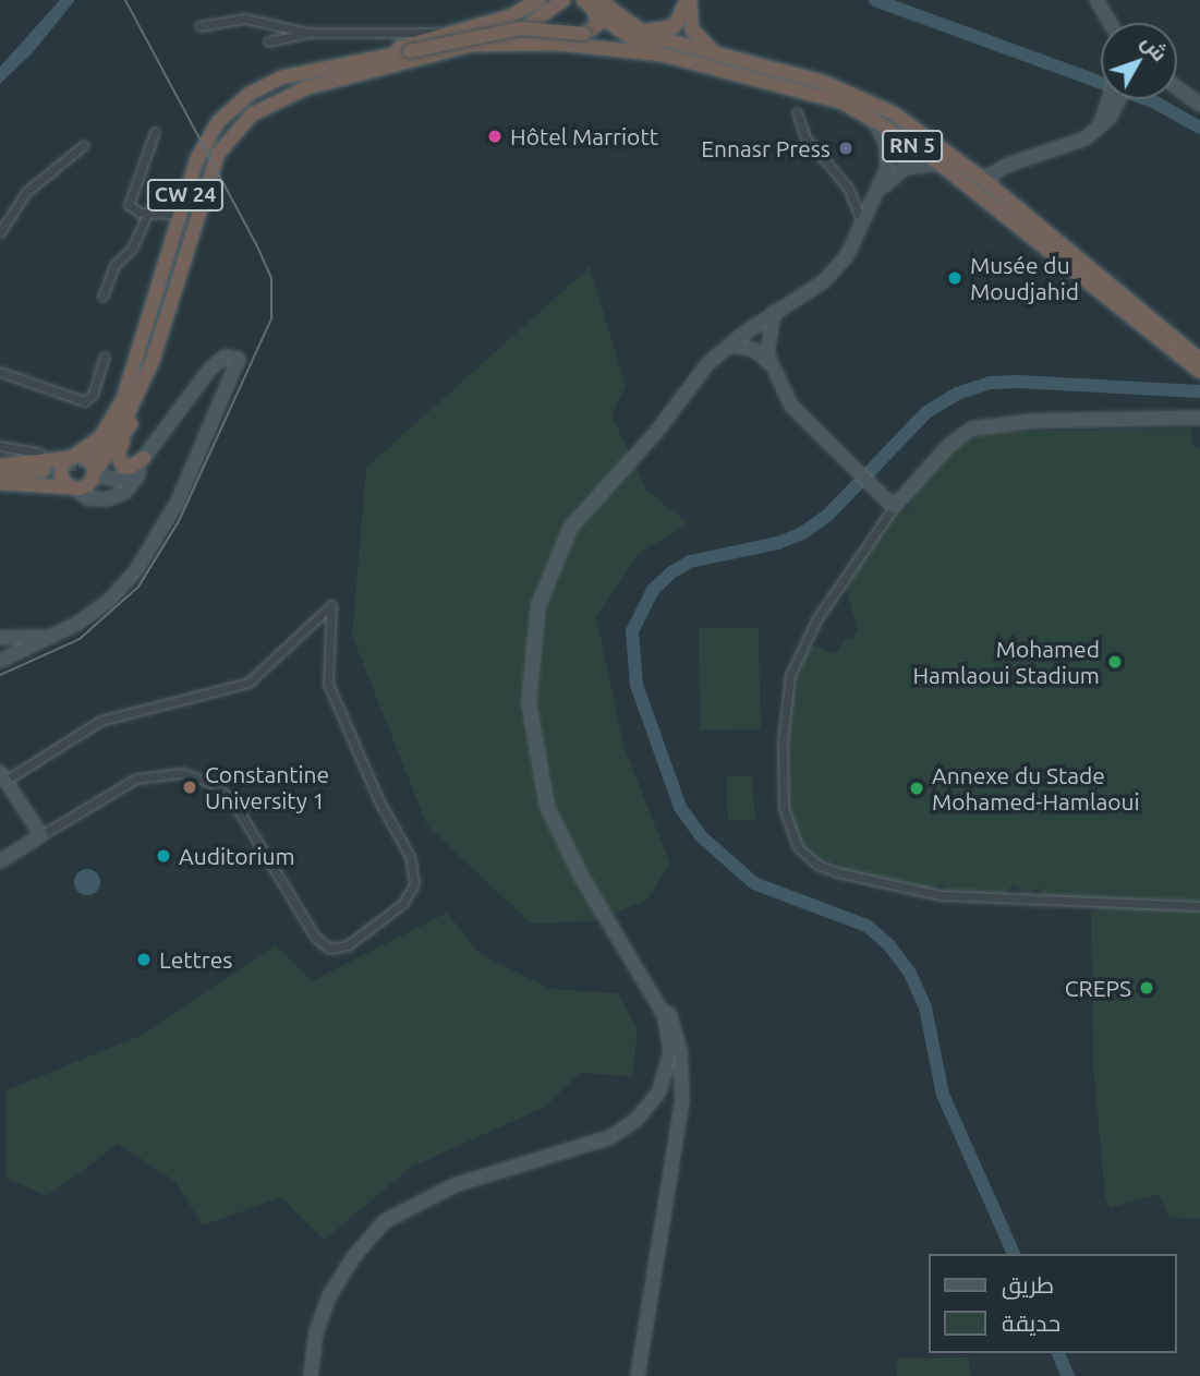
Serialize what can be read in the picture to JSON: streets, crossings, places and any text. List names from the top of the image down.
{
  "streets": {
    "highway": ["RN 5", "CW 24"]
  },
  "crossings": [
    ["RN 5", "CW 24"]
  ],
  "places": [
    "Hôtel Marriott",
    "Ennasr Press",
    "Musée du Moudjahid",
    "Mohamed Hamlaoui Stadium",
    "Constantine University 1",
    "Annexe du Stade Mohamed-Hamlaoui",
    "Auditorium",
    "Lettres",
    "CREPS"
  ],
  "legend": ["طريق", "حديقة"],
  "north": "top right"
}
